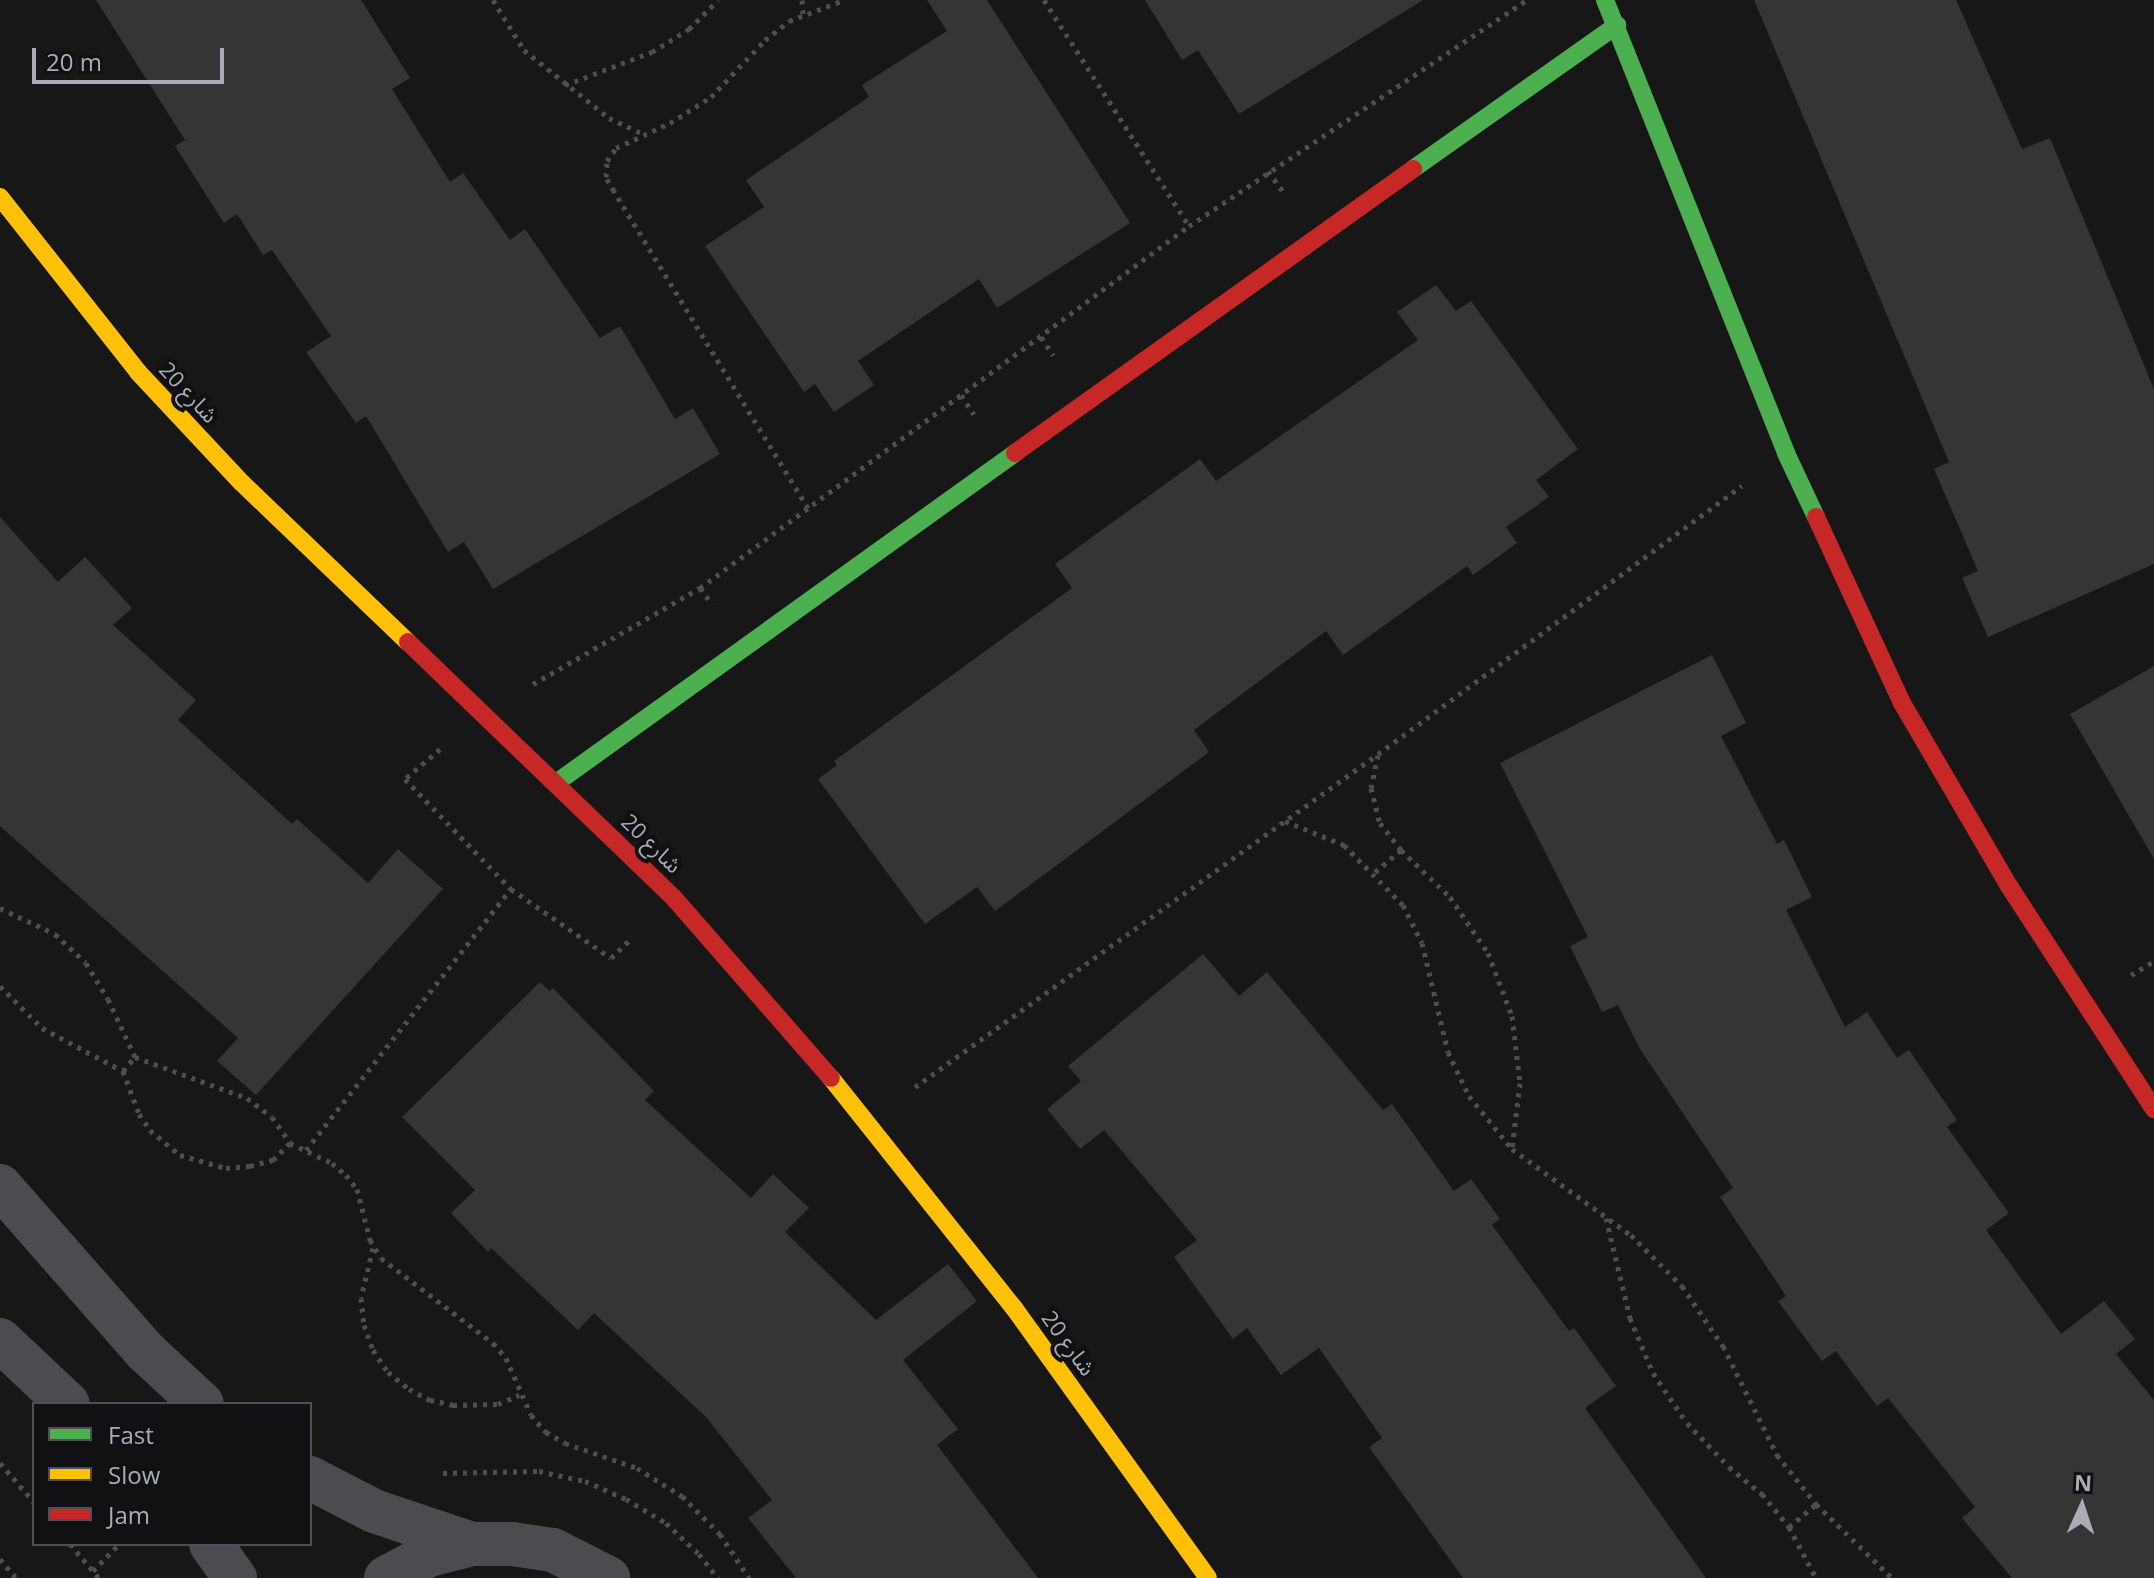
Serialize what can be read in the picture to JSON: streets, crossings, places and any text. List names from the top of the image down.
{
  "streets": {
    "street": ["شارع 20"]
  },
  "legend": ["Fast", "Slow", "Jam"],
  "scale_bar": "20 m",
  "north": "top"
}
